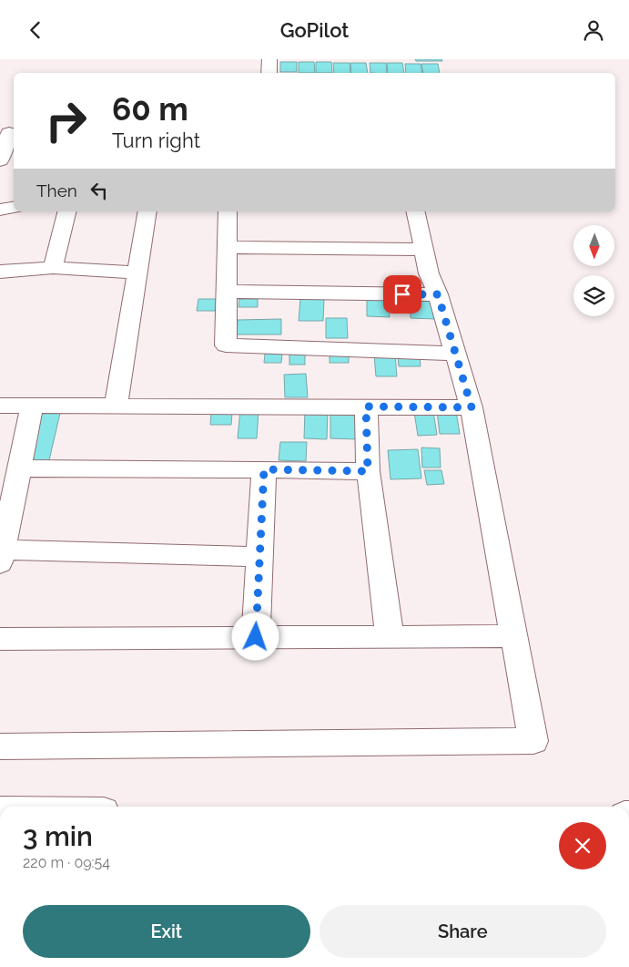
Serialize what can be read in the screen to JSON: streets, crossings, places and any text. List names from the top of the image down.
{
  "north": "bottom",
  "page": {
    "header": "GoPilot",
    "turn": ["60 m", "Turn right"],
    "then": "Then",
    "heading": ["3 min", "220 m · 09:54"],
    "buttons": ["Exit", "Share"]
  }
}
